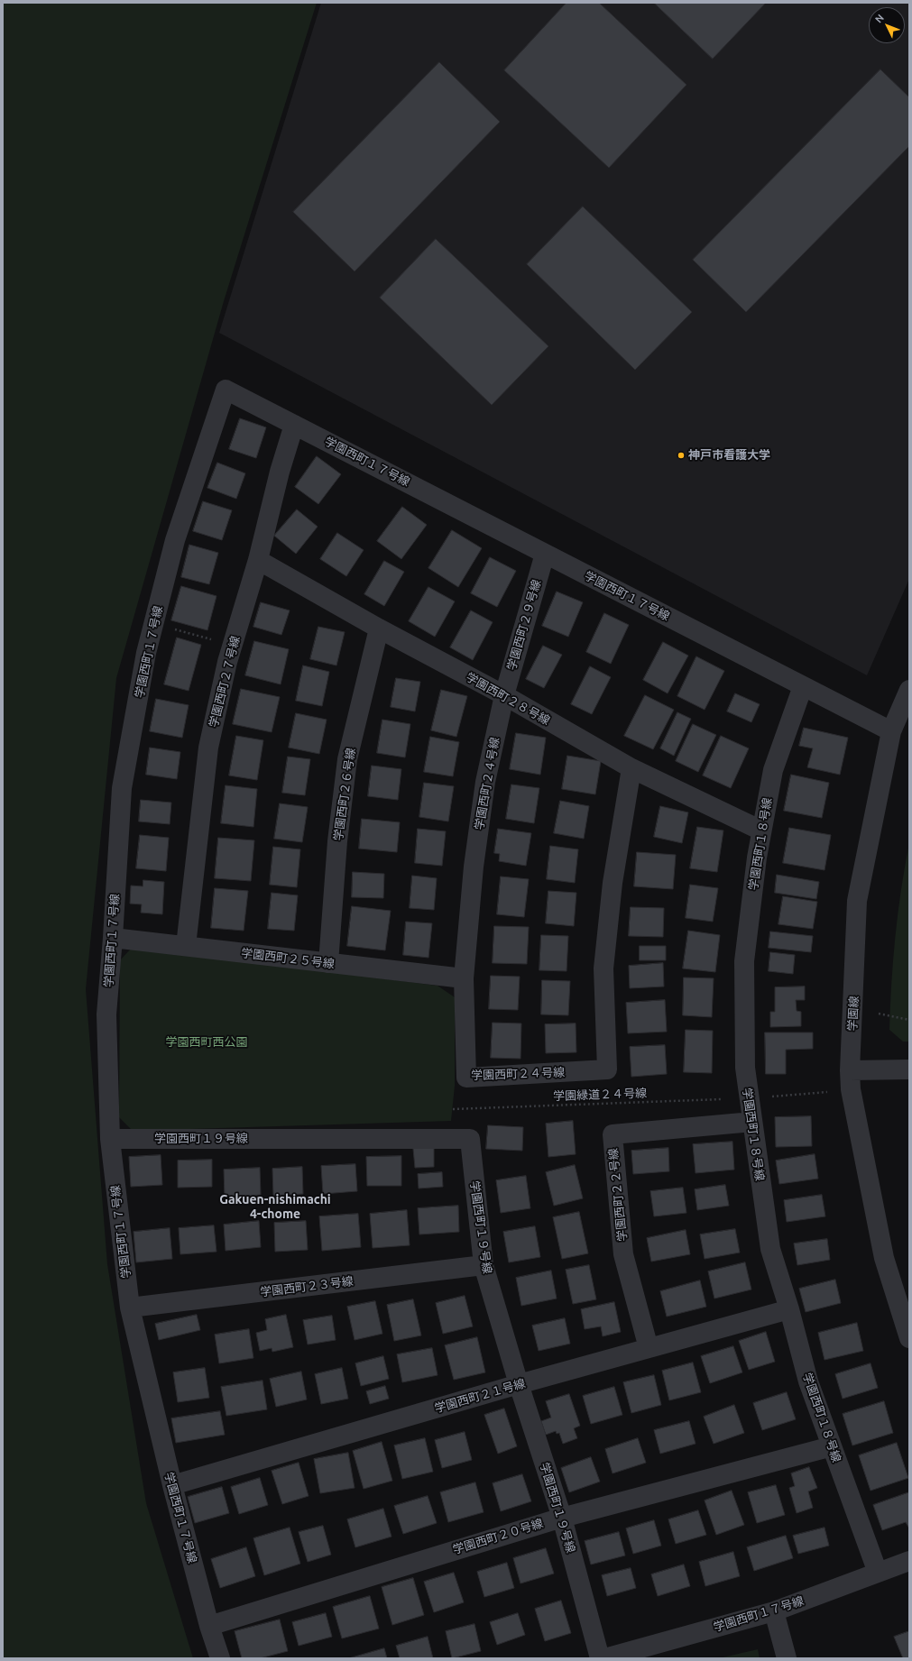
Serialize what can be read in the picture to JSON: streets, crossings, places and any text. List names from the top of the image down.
{
  "streets": {
    "street": [
      "学園西町１７号線",
      "学園西町２９号線",
      "学園西町２７号線",
      "学園西町２８号線",
      "学園西町２４号線",
      "学園西町２６号線",
      "学園西町１８号線",
      "学園西町２５号線",
      "学園線",
      "学園西町１９号線",
      "学園西町２２号線",
      "学園西町２３号線",
      "学園西町２１号線",
      "学園西町２０号線"
    ],
    "path": ["学園緑道２４号線"]
  },
  "crossings": [
    ["学園西町１７号線", "学園西町２９号線"],
    ["学園西町１７号線", "学園西町２７号線"],
    ["学園西町１７号線", "学園西町１８号線"],
    ["学園西町１７号線", "学園西町２５号線"],
    ["学園西町１７号線", "学園線"],
    ["学園西町１７号線", "学園西町１９号線"],
    ["学園西町１７号線", "学園西町２３号線"],
    ["学園西町１７号線", "学園西町２１号線"],
    ["学園西町１７号線", "学園西町２０号線"],
    ["学園西町２９号線", "学園西町２８号線"],
    ["学園西町２９号線", "学園西町２４号線"],
    ["学園西町２７号線", "学園西町２８号線"],
    ["学園西町２７号線", "学園西町２５号線"],
    ["学園西町２８号線", "学園西町２４号線"],
    ["学園西町２８号線", "学園西町２６号線"],
    ["学園西町２８号線", "学園西町１８号線"],
    ["学園西町２４号線", "学園西町２５号線"],
    ["学園西町２６号線", "学園西町２５号線"],
    ["学園西町１８号線", "学園緑道２４号線"],
    ["学園西町１８号線", "学園西町２２号線"],
    ["学園西町１８号線", "学園西町２１号線"],
    ["学園西町１８号線", "学園西町２０号線"],
    ["学園線", "学園緑道２４号線"],
    ["学園西町１９号線", "学園西町２３号線"],
    ["学園西町１９号線", "学園西町２１号線"],
    ["学園西町１９号線", "学園西町２０号線"],
    ["学園西町２２号線", "学園西町２１号線"]
  ],
  "districts": ["Gakuen-nishimachi 4-chome"],
  "parks": ["学園西町西公園"],
  "places": ["神戸市看護大学"],
  "north": "top left"
}
